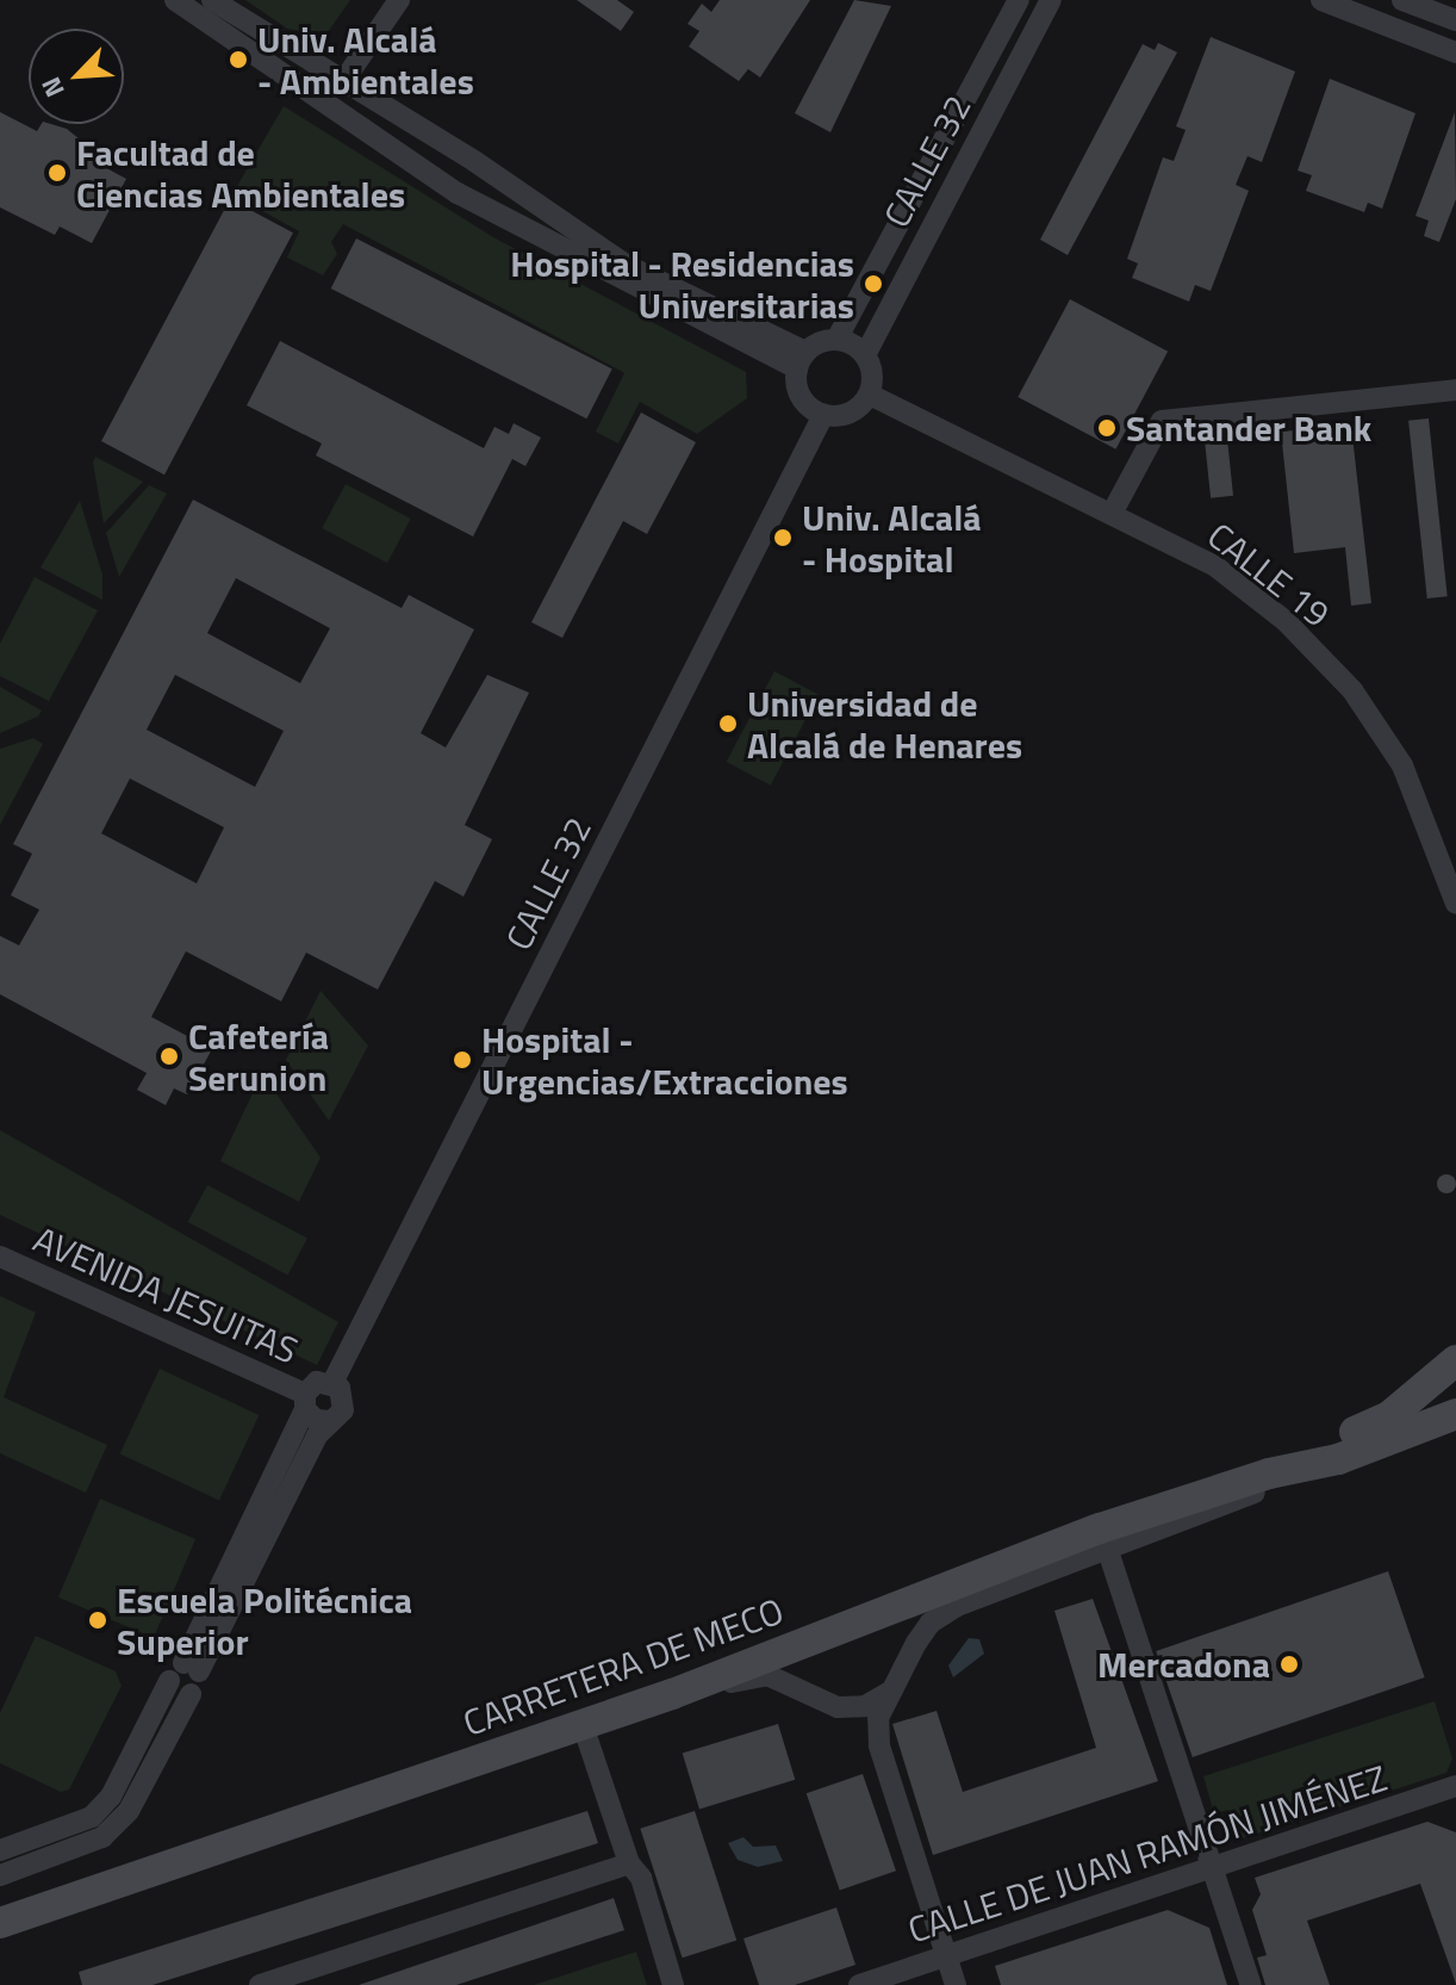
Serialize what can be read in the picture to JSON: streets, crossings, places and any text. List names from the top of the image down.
{
  "streets": {
    "street": [
      "CALLE 32",
      "CALLE 19",
      "AVENIDA JESUITAS",
      "CARRETERA DE MECO",
      "CALLE DE JUAN RAMÓN JIMÉNEZ"
    ]
  },
  "crossings": [
    ["CALLE 32", "CALLE 19"],
    ["CALLE 32", "AVENIDA JESUITAS"]
  ],
  "places": [
    "Univ. Alcalá - Ambientales",
    "Facultad de Ciencias Ambientales",
    "Hospital - Residencias Universitarias",
    "Santander Bank",
    "Univ. Alcalá - Hospital",
    "Universidad de Alcalá de Henares",
    "Cafetería Serunion",
    "Hospital - Urgencias/Extracciones",
    "Escuela Politécnica Superior",
    "Mercadona"
  ],
  "north": "bottom left"
}
